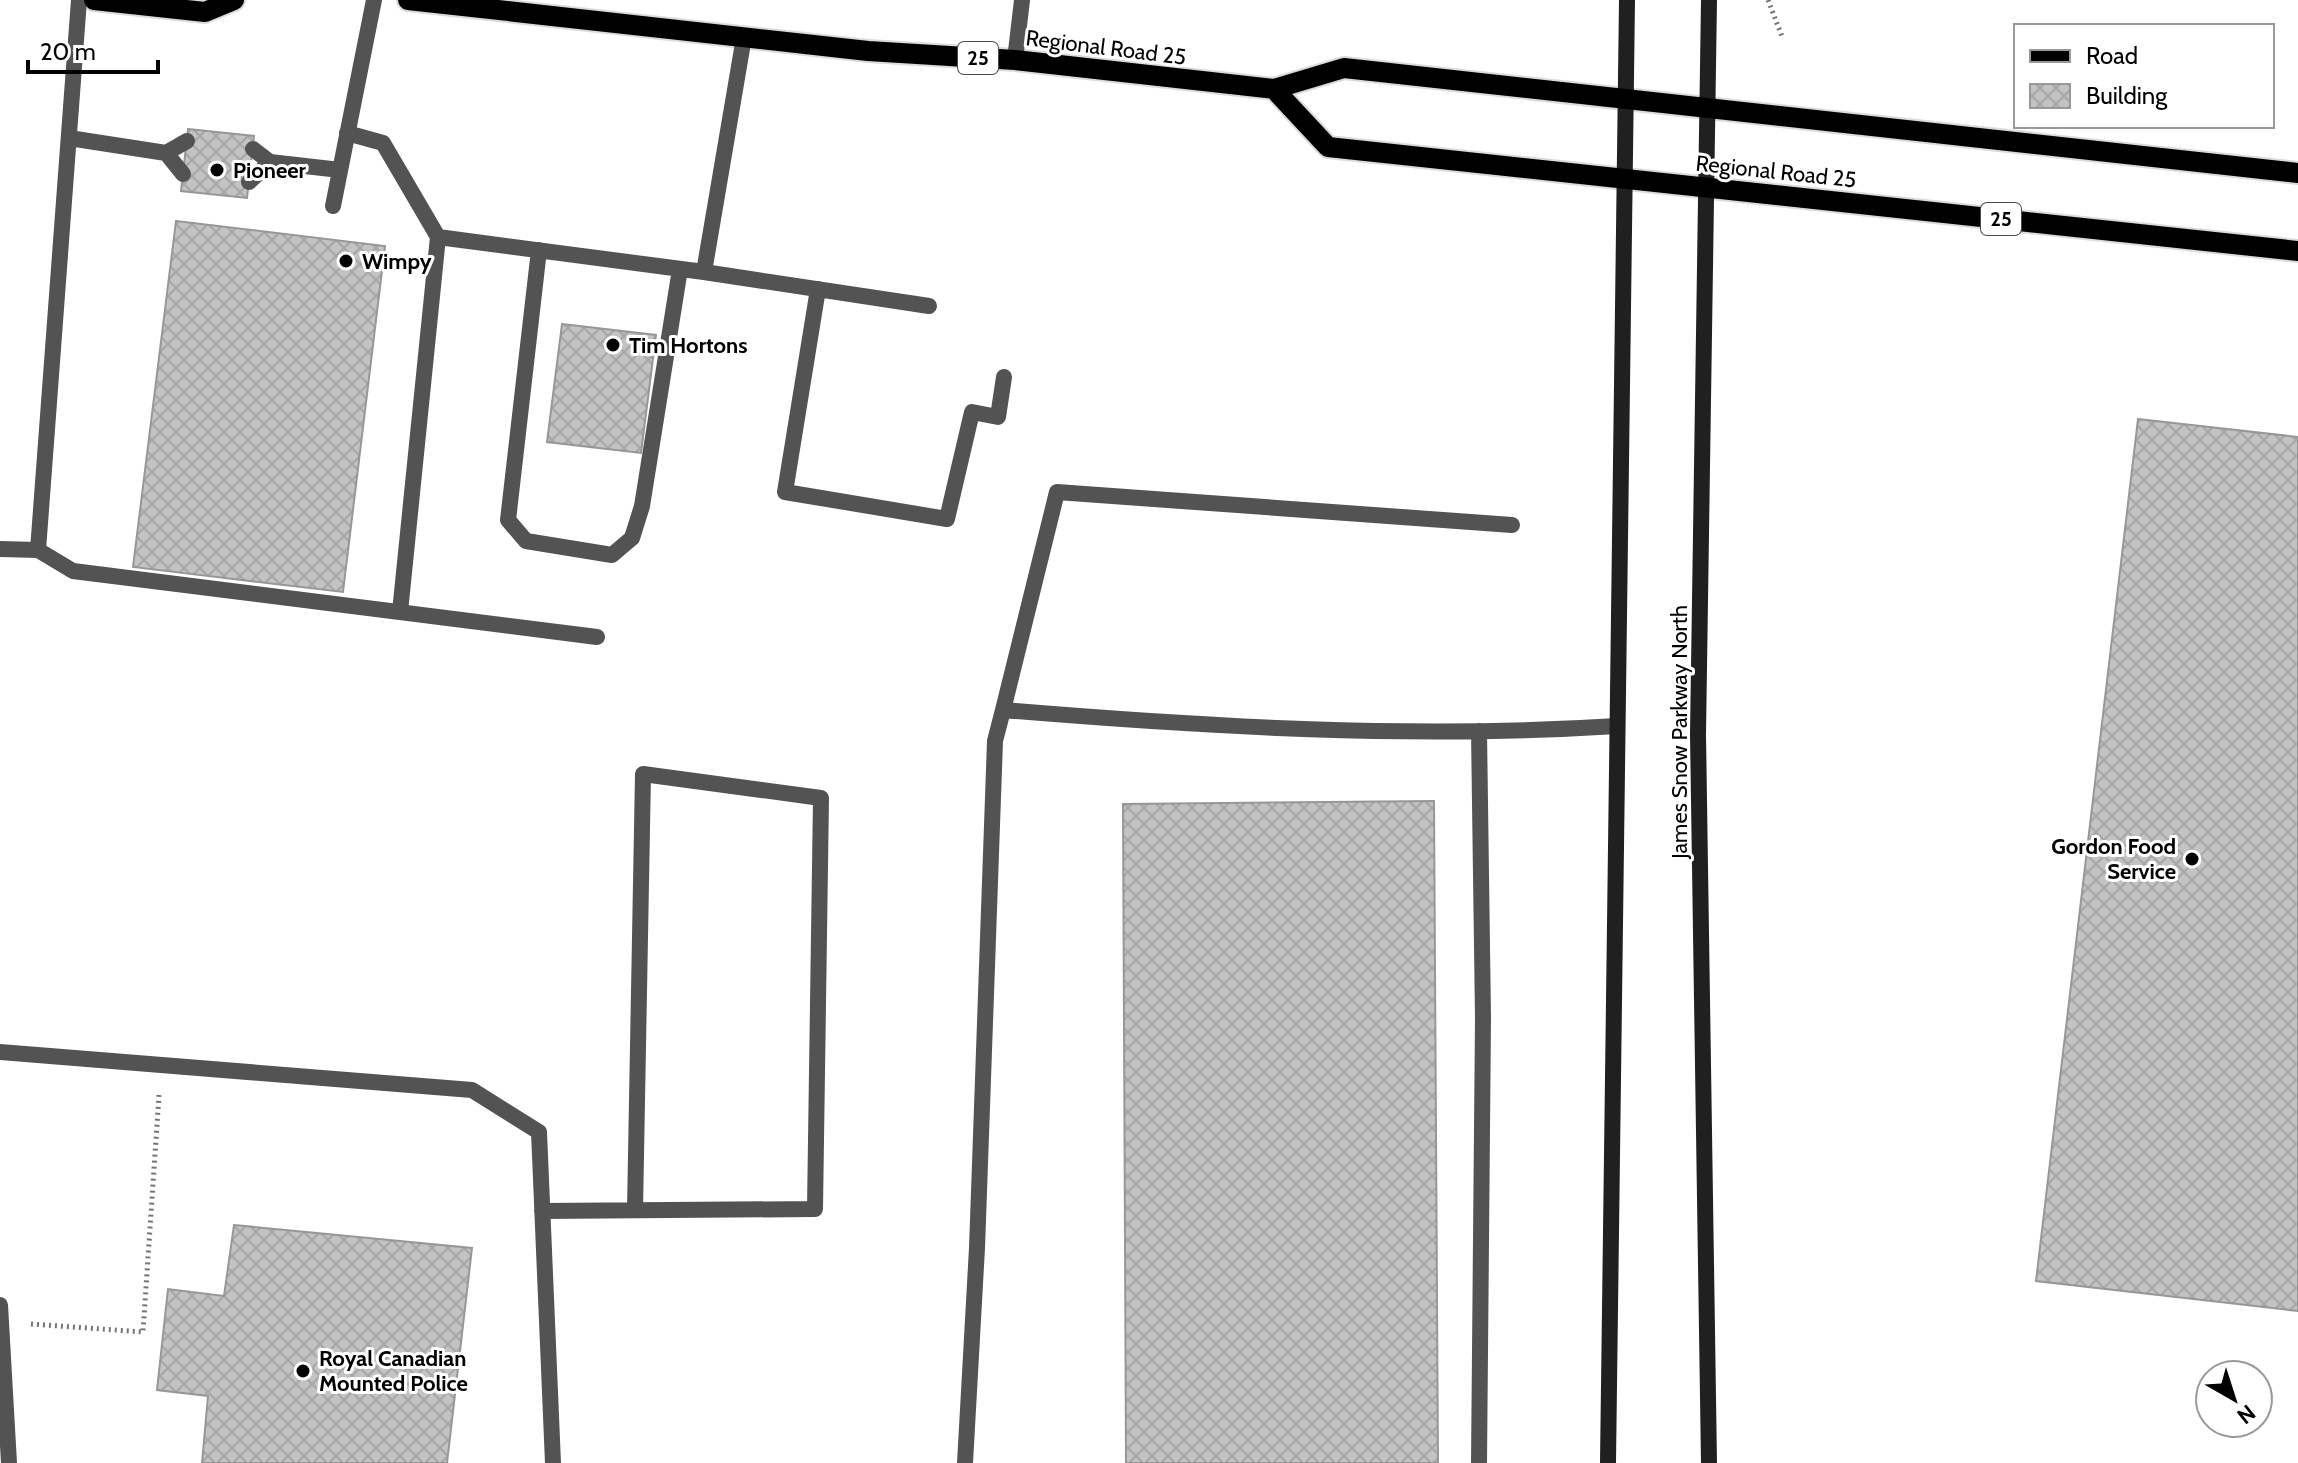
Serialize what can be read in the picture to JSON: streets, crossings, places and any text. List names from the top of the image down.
{
  "streets": {
    "main road": ["Regional Road 25", "25", "James Snow Parkway North"]
  },
  "crossings": [
    ["Regional Road 25", "James Snow Parkway North"]
  ],
  "places": [
    "Pioneer",
    "Wimpy",
    "Tim Hortons",
    "Gordon Food Service",
    "Royal Canadian Mounted Police"
  ],
  "legend": ["Road", "Building"],
  "scale_bar": "20 m",
  "north": "bottom right"
}
